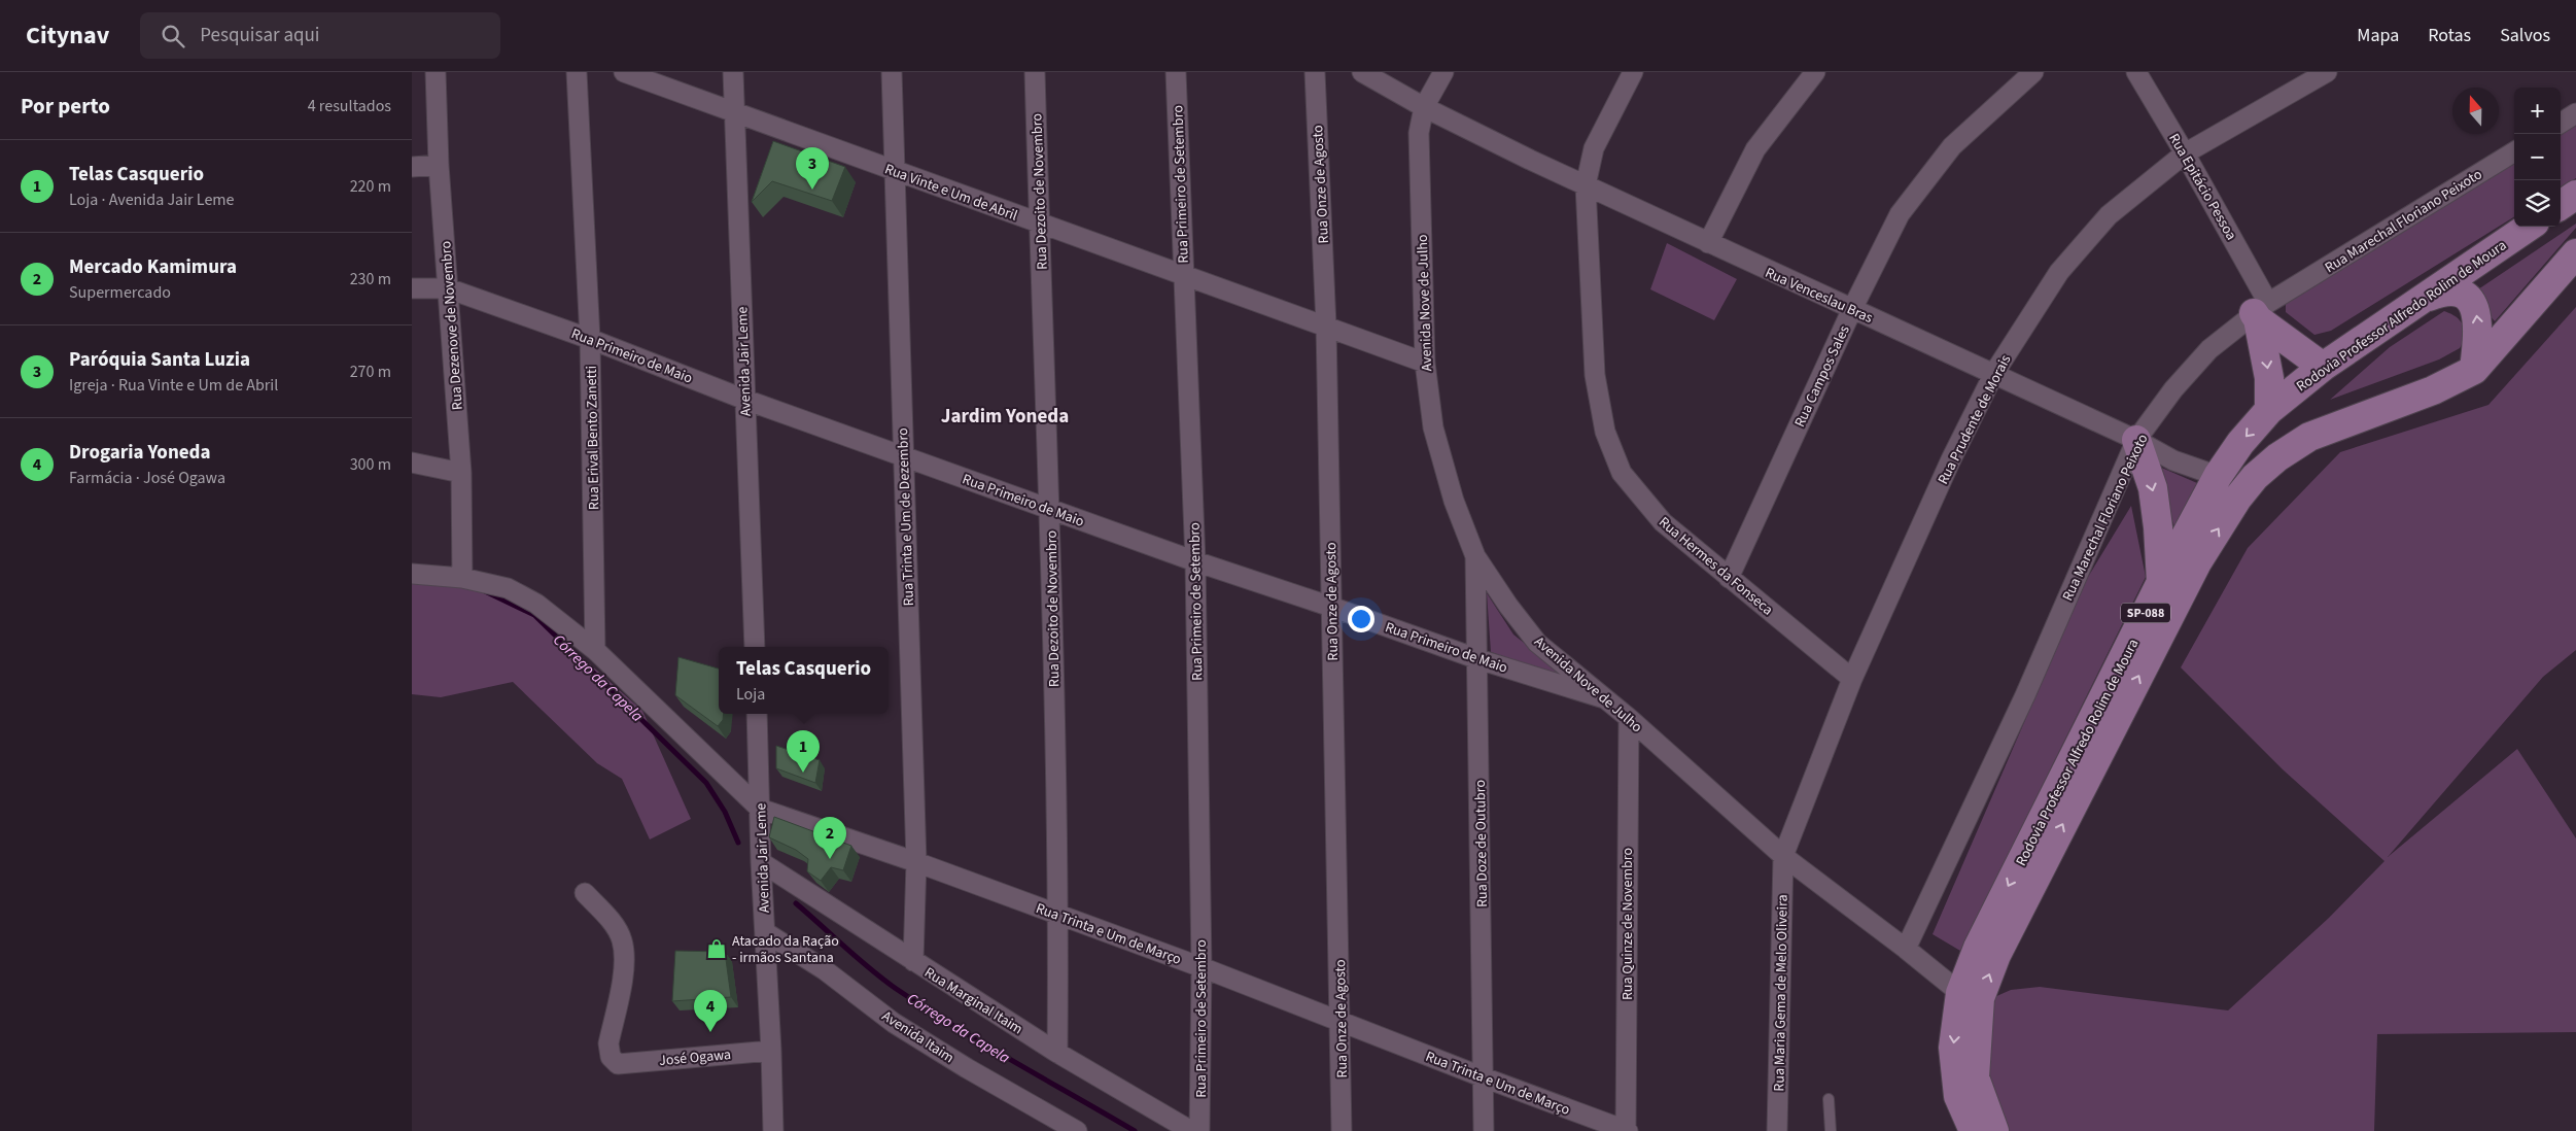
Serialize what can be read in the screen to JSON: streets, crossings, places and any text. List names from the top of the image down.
{
  "streets": {
    "main road": ["Rodovia Professor Alfredo Rolim de Moura", "SP-088"],
    "street": [
      "Rua Primeiro de Setembro",
      "Rua Onze de Agosto",
      "Rua Epitácio Pessoa",
      "Rua Vinte e Um de Abril",
      "Rua Dezoito de Novembro",
      "Rua Marechal Floriano Peixoto",
      "Rua Venceslau Bras",
      "Avenida Nove de Julho",
      "Rua Dezenove de Novembro",
      "Rua Primeiro de Maio",
      "Avenida Jair Leme",
      "Rua Campos Sales",
      "Rua Prudente de Morais",
      "Rua Erival Bento Zanetti",
      "Rua Trinta e Um de Dezembro",
      "Rua Hermes da Fonseca",
      "Rua Doze de Outubro",
      "Rua Quinze de Novembro",
      "Rua Trinta e Um de Março",
      "Rua Maria Gema de Melo Oliveira",
      "Rua Marginal Itaim",
      "Avenida Itaim",
      "José Ogawa"
    ]
  },
  "crossings": [
    ["Rua Primeiro de Setembro", "Rua Vinte e Um de Abril"],
    ["Rua Primeiro de Setembro", "Rua Primeiro de Maio"],
    ["Rua Primeiro de Setembro", "Rua Trinta e Um de Março"],
    ["Rua Onze de Agosto", "Rua Vinte e Um de Abril"],
    ["Rua Onze de Agosto", "Rua Primeiro de Maio"],
    ["Rua Onze de Agosto", "Rua Trinta e Um de Março"],
    ["Rua Epitácio Pessoa", "Rua Marechal Floriano Peixoto"],
    ["Rua Epitácio Pessoa", "Rua Prudente de Morais"],
    ["Rua Vinte e Um de Abril", "Rua Dezoito de Novembro"],
    ["Rua Vinte e Um de Abril", "Avenida Nove de Julho"],
    ["Rua Vinte e Um de Abril", "Avenida Jair Leme"],
    ["Rua Vinte e Um de Abril", "Rua Trinta e Um de Dezembro"],
    ["Rua Dezoito de Novembro", "Rua Primeiro de Maio"],
    ["Rua Dezoito de Novembro", "Rua Trinta e Um de Março"],
    ["Rua Dezoito de Novembro", "Rua Marginal Itaim"],
    ["Rua Marechal Floriano Peixoto", "Rua Venceslau Bras"],
    ["Rua Marechal Floriano Peixoto", "Avenida Nove de Julho"],
    ["Rua Venceslau Bras", "Avenida Nove de Julho"],
    ["Rua Venceslau Bras", "Rodovia Professor Alfredo Rolim de Moura"],
    ["Rua Venceslau Bras", "Rua Campos Sales"],
    ["Rua Venceslau Bras", "Rua Prudente de Morais"],
    ["Rua Venceslau Bras", "Rua Hermes da Fonseca"],
    ["Avenida Nove de Julho", "Rodovia Professor Alfredo Rolim de Moura"],
    ["Avenida Nove de Julho", "Rua Primeiro de Maio"],
    ["Avenida Nove de Julho", "Rua Prudente de Morais"],
    ["Avenida Nove de Julho", "Rua Doze de Outubro"],
    ["Avenida Nove de Julho", "Rua Quinze de Novembro"],
    ["Avenida Nove de Julho", "Rua Maria Gema de Melo Oliveira"],
    ["Rua Dezenove de Novembro", "Rua Primeiro de Maio"],
    ["Rua Primeiro de Maio", "Avenida Jair Leme"],
    ["Rua Primeiro de Maio", "Rua Erival Bento Zanetti"],
    ["Rua Primeiro de Maio", "Rua Trinta e Um de Dezembro"],
    ["Rua Primeiro de Maio", "Rua Doze de Outubro"],
    ["Avenida Jair Leme", "Rua Trinta e Um de Março"],
    ["Avenida Jair Leme", "Rua Marginal Itaim"],
    ["Avenida Jair Leme", "Avenida Itaim"],
    ["Avenida Jair Leme", "José Ogawa"],
    ["Rua Campos Sales", "Rua Hermes da Fonseca"],
    ["Rua Prudente de Morais", "Rua Hermes da Fonseca"],
    ["Rua Prudente de Morais", "Rua Maria Gema de Melo Oliveira"],
    ["Rua Trinta e Um de Dezembro", "Rua Trinta e Um de Março"],
    ["Rua Trinta e Um de Dezembro", "Rua Marginal Itaim"],
    ["Rua Doze de Outubro", "Rua Trinta e Um de Março"],
    ["Rua Quinze de Novembro", "Rua Trinta e Um de Março"]
  ],
  "districts": ["Jardim Yoneda"],
  "water": ["Córrego da Capela"],
  "places": {
    "shop": ["Atacado da Ração - irmãos Santana"]
  },
  "north": "top",
  "page": {
    "header": "Citynav",
    "search": "Pesquisar aqui",
    "nav": ["Mapa", "Rotas", "Salvos"],
    "heading": ["Por perto", "4 resultados"],
    "map_buttons": ["+", "−"],
    "list": [
      {
        "mark": "1",
        "name": "Telas Casquerio",
        "note": "Loja · Avenida Jair Leme",
        "value": "220 m"
      },
      {
        "mark": "2",
        "name": "Mercado Kamimura",
        "note": "Supermercado",
        "value": "230 m"
      },
      {
        "mark": "3",
        "name": "Paróquia Santa Luzia",
        "note": "Igreja · Rua Vinte e Um de Abril",
        "value": "270 m"
      },
      {
        "mark": "4",
        "name": "Drogaria Yoneda",
        "note": "Farmácia · José Ogawa",
        "value": "300 m"
      }
    ],
    "pins": [
      "3",
      "1",
      "2",
      "4"
    ],
    "popup": ["Telas Casquerio", "Loja"]
  }
}
